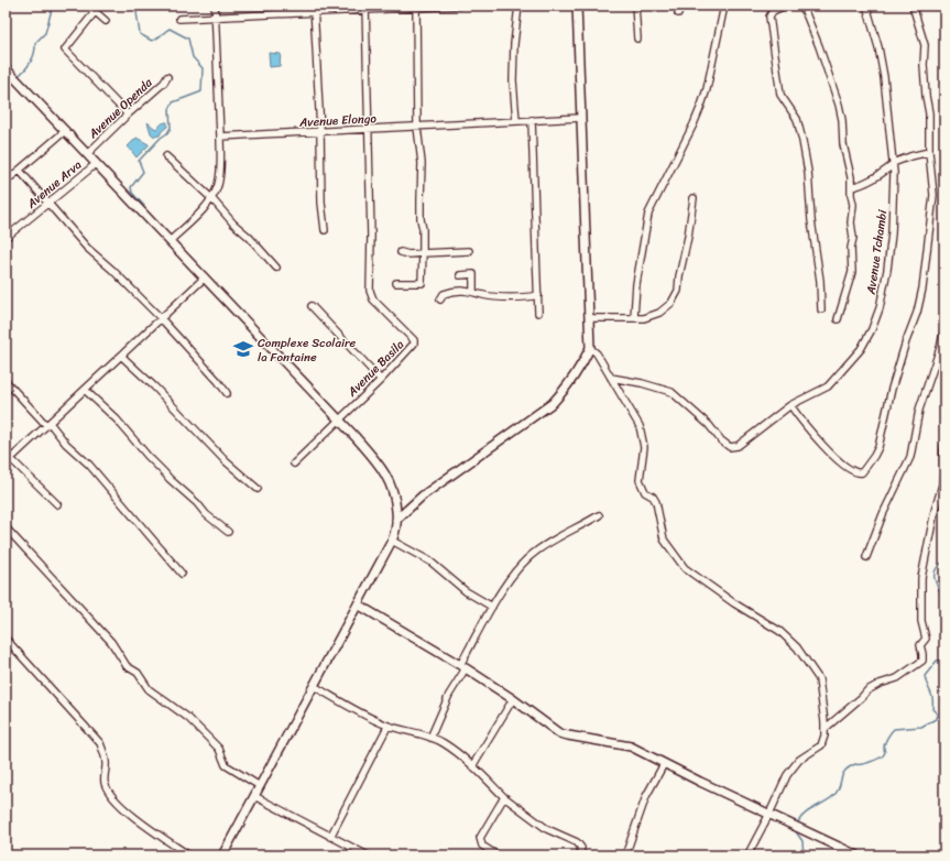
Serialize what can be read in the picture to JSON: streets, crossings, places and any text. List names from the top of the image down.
{
  "streets": {
    "street": [
      "Avenue Openda",
      "Avenue Elongo",
      "Avenue Arva",
      "Avenue Tchambi",
      "Avenue Basila"
    ]
  },
  "crossings": [
    ["Avenue Elongo", "Avenue Basila"]
  ],
  "places": {
    "school or university": ["Complexe Scolaire la Fontaine"]
  }
}
